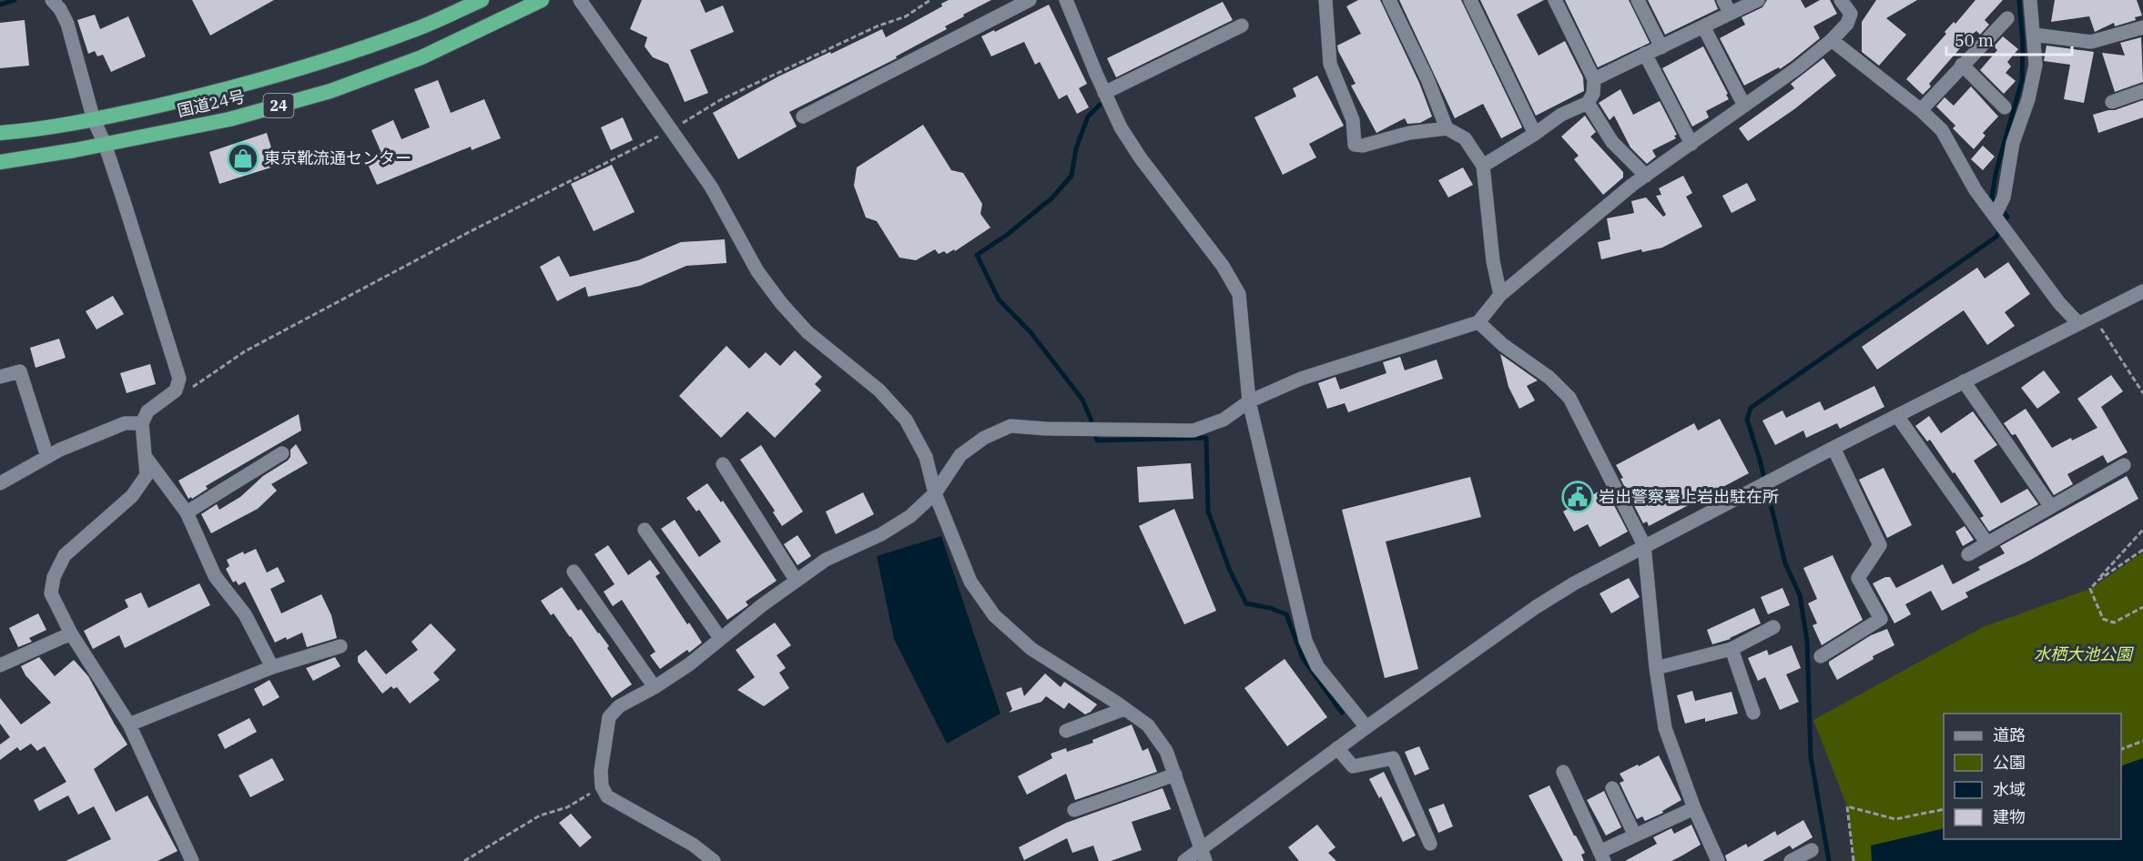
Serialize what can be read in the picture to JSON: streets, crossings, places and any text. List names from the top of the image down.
{
  "streets": {
    "highway": ["国道24号", "24"]
  },
  "parks": ["水栖大池公園"],
  "places": {
    "shop": ["東京靴流通センター"],
    "public building": ["岩出警察署上岩出駐在所"]
  },
  "legend": [
    "道路",
    "公園",
    "水域",
    "建物"
  ],
  "scale_bar": "50 m"
}
